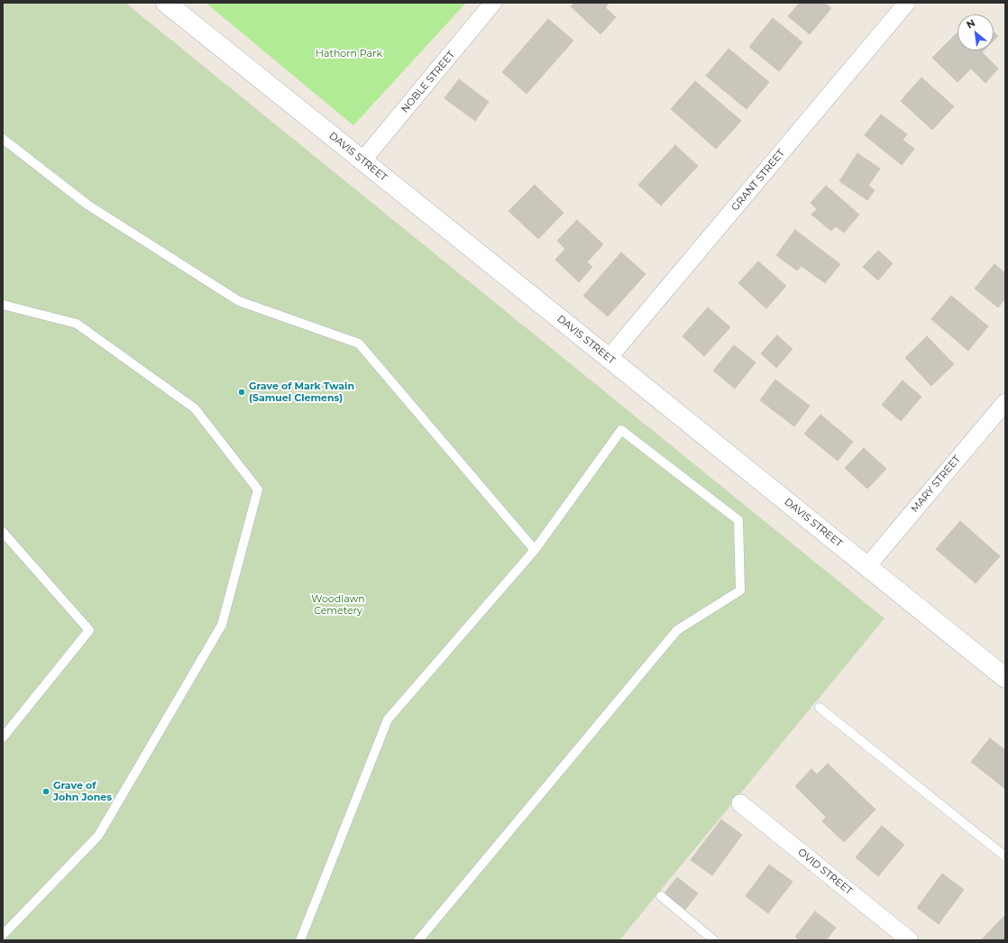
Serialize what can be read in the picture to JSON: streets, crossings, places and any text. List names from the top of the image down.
{
  "streets": {
    "street": [
      "NOBLE STREET",
      "DAVIS STREET",
      "GRANT STREET",
      "MARY STREET",
      "OVID STREET"
    ]
  },
  "crossings": [
    ["NOBLE STREET", "DAVIS STREET"],
    ["DAVIS STREET", "GRANT STREET"],
    ["DAVIS STREET", "MARY STREET"]
  ],
  "parks": ["Hathorn Park", "Woodlawn Cemetery"],
  "places": ["Grave of Mark Twain (Samuel Clemens)", "Grave of John Jones"],
  "north": "top left"
}
